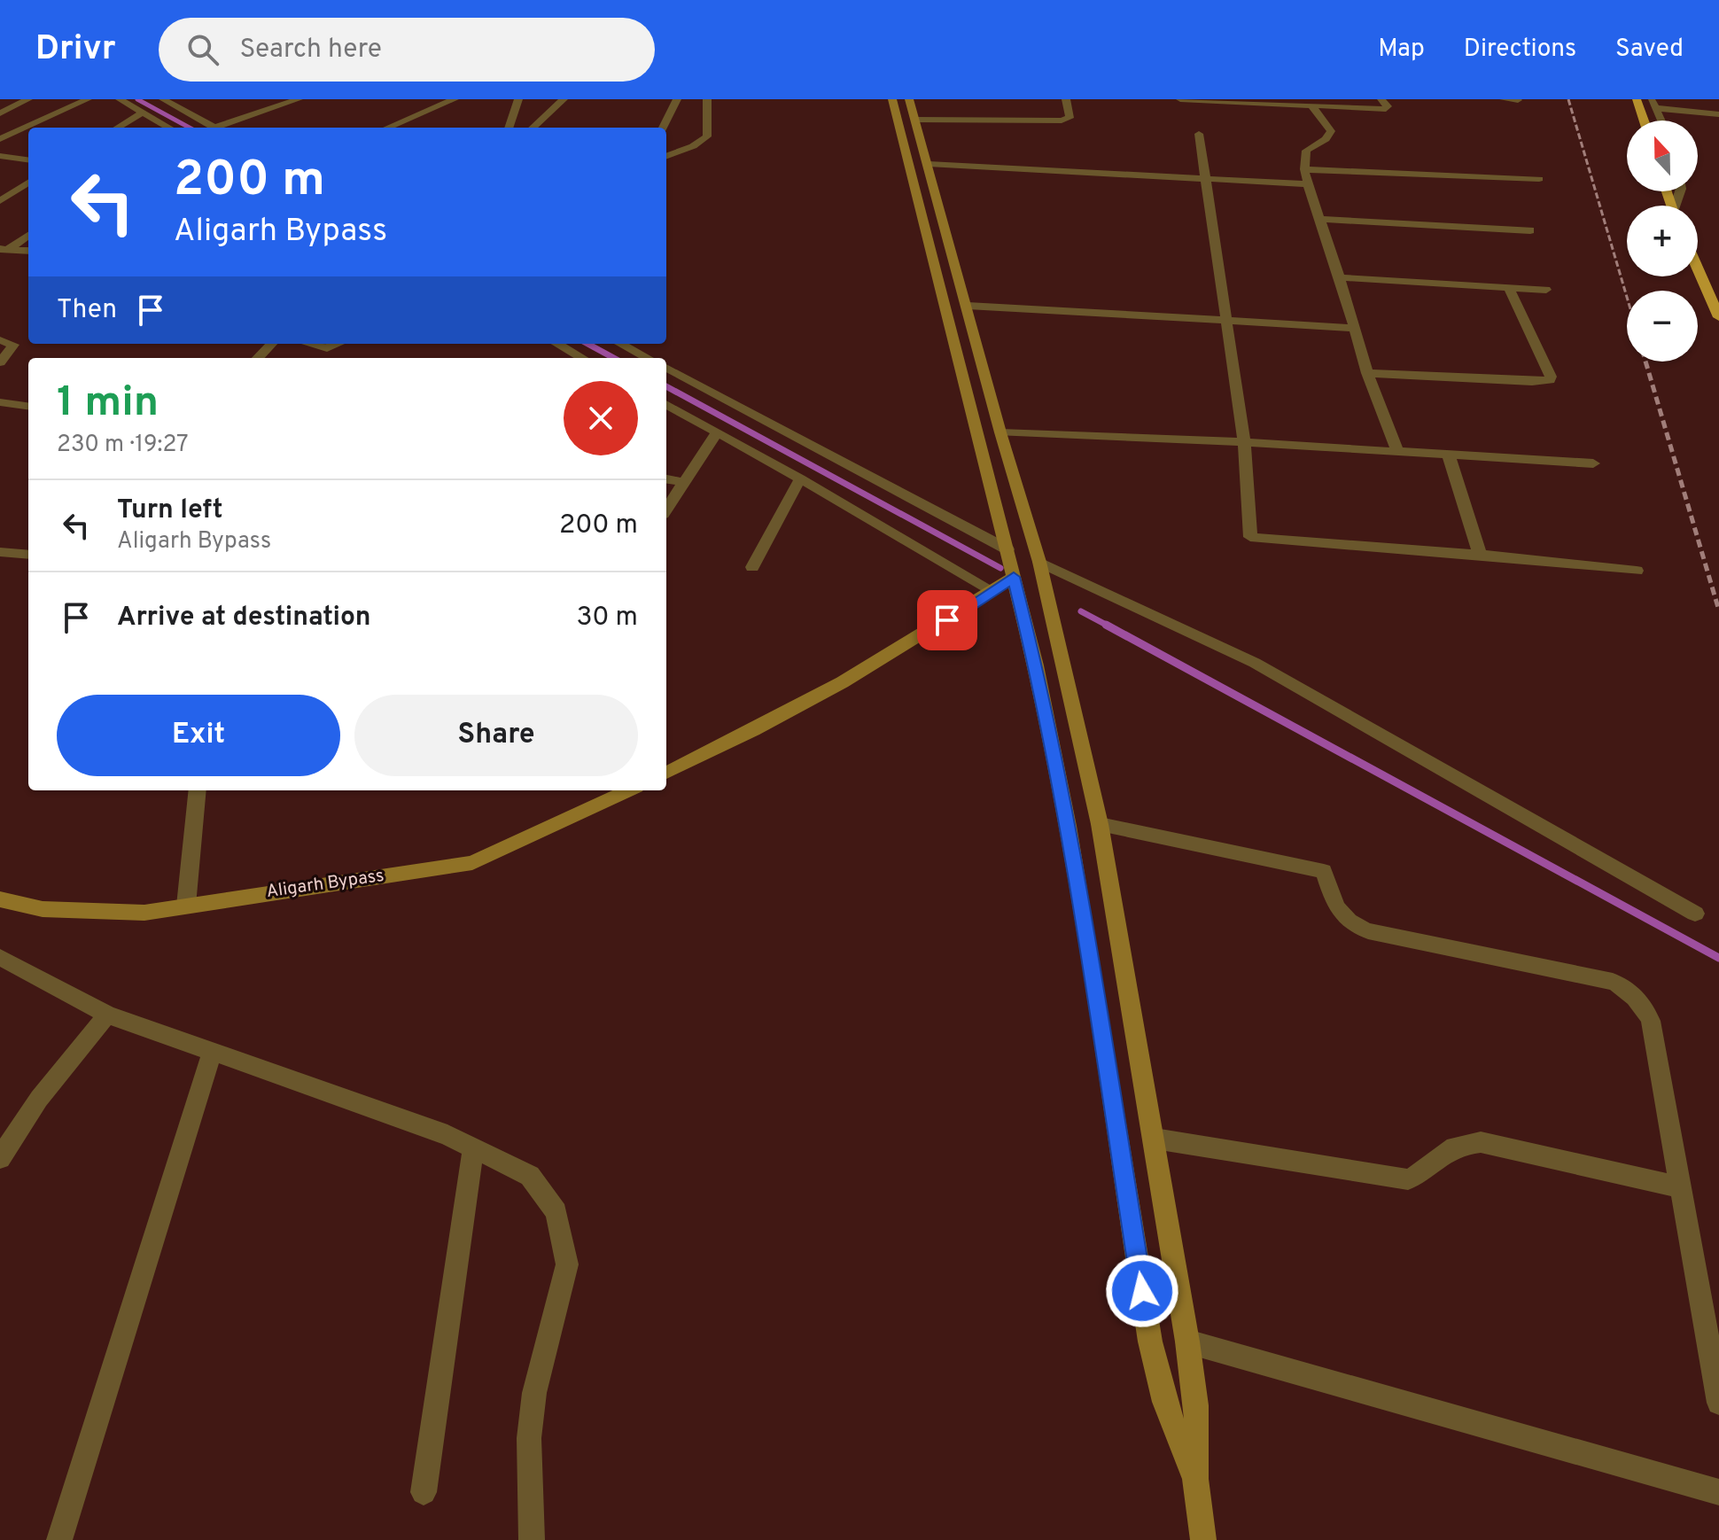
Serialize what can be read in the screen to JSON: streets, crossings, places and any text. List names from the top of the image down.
{
  "streets": {
    "main road": ["Aligarh Bypass"]
  },
  "north": "top",
  "page": {
    "header": "Drivr",
    "search": "Search here",
    "nav": ["Map", "Directions", "Saved"],
    "map_buttons": ["+", "−"],
    "turn": ["200 m", "Aligarh Bypass"],
    "then": "Then",
    "heading": ["1 min", "230 m · 19:27"],
    "list": [
      {
        "name": "Turn left",
        "note": "Aligarh Bypass",
        "value": "200 m"
      },
      {
        "name": "Arrive at destination",
        "value": "30 m"
      }
    ],
    "buttons": ["Exit", "Share"]
  }
}
